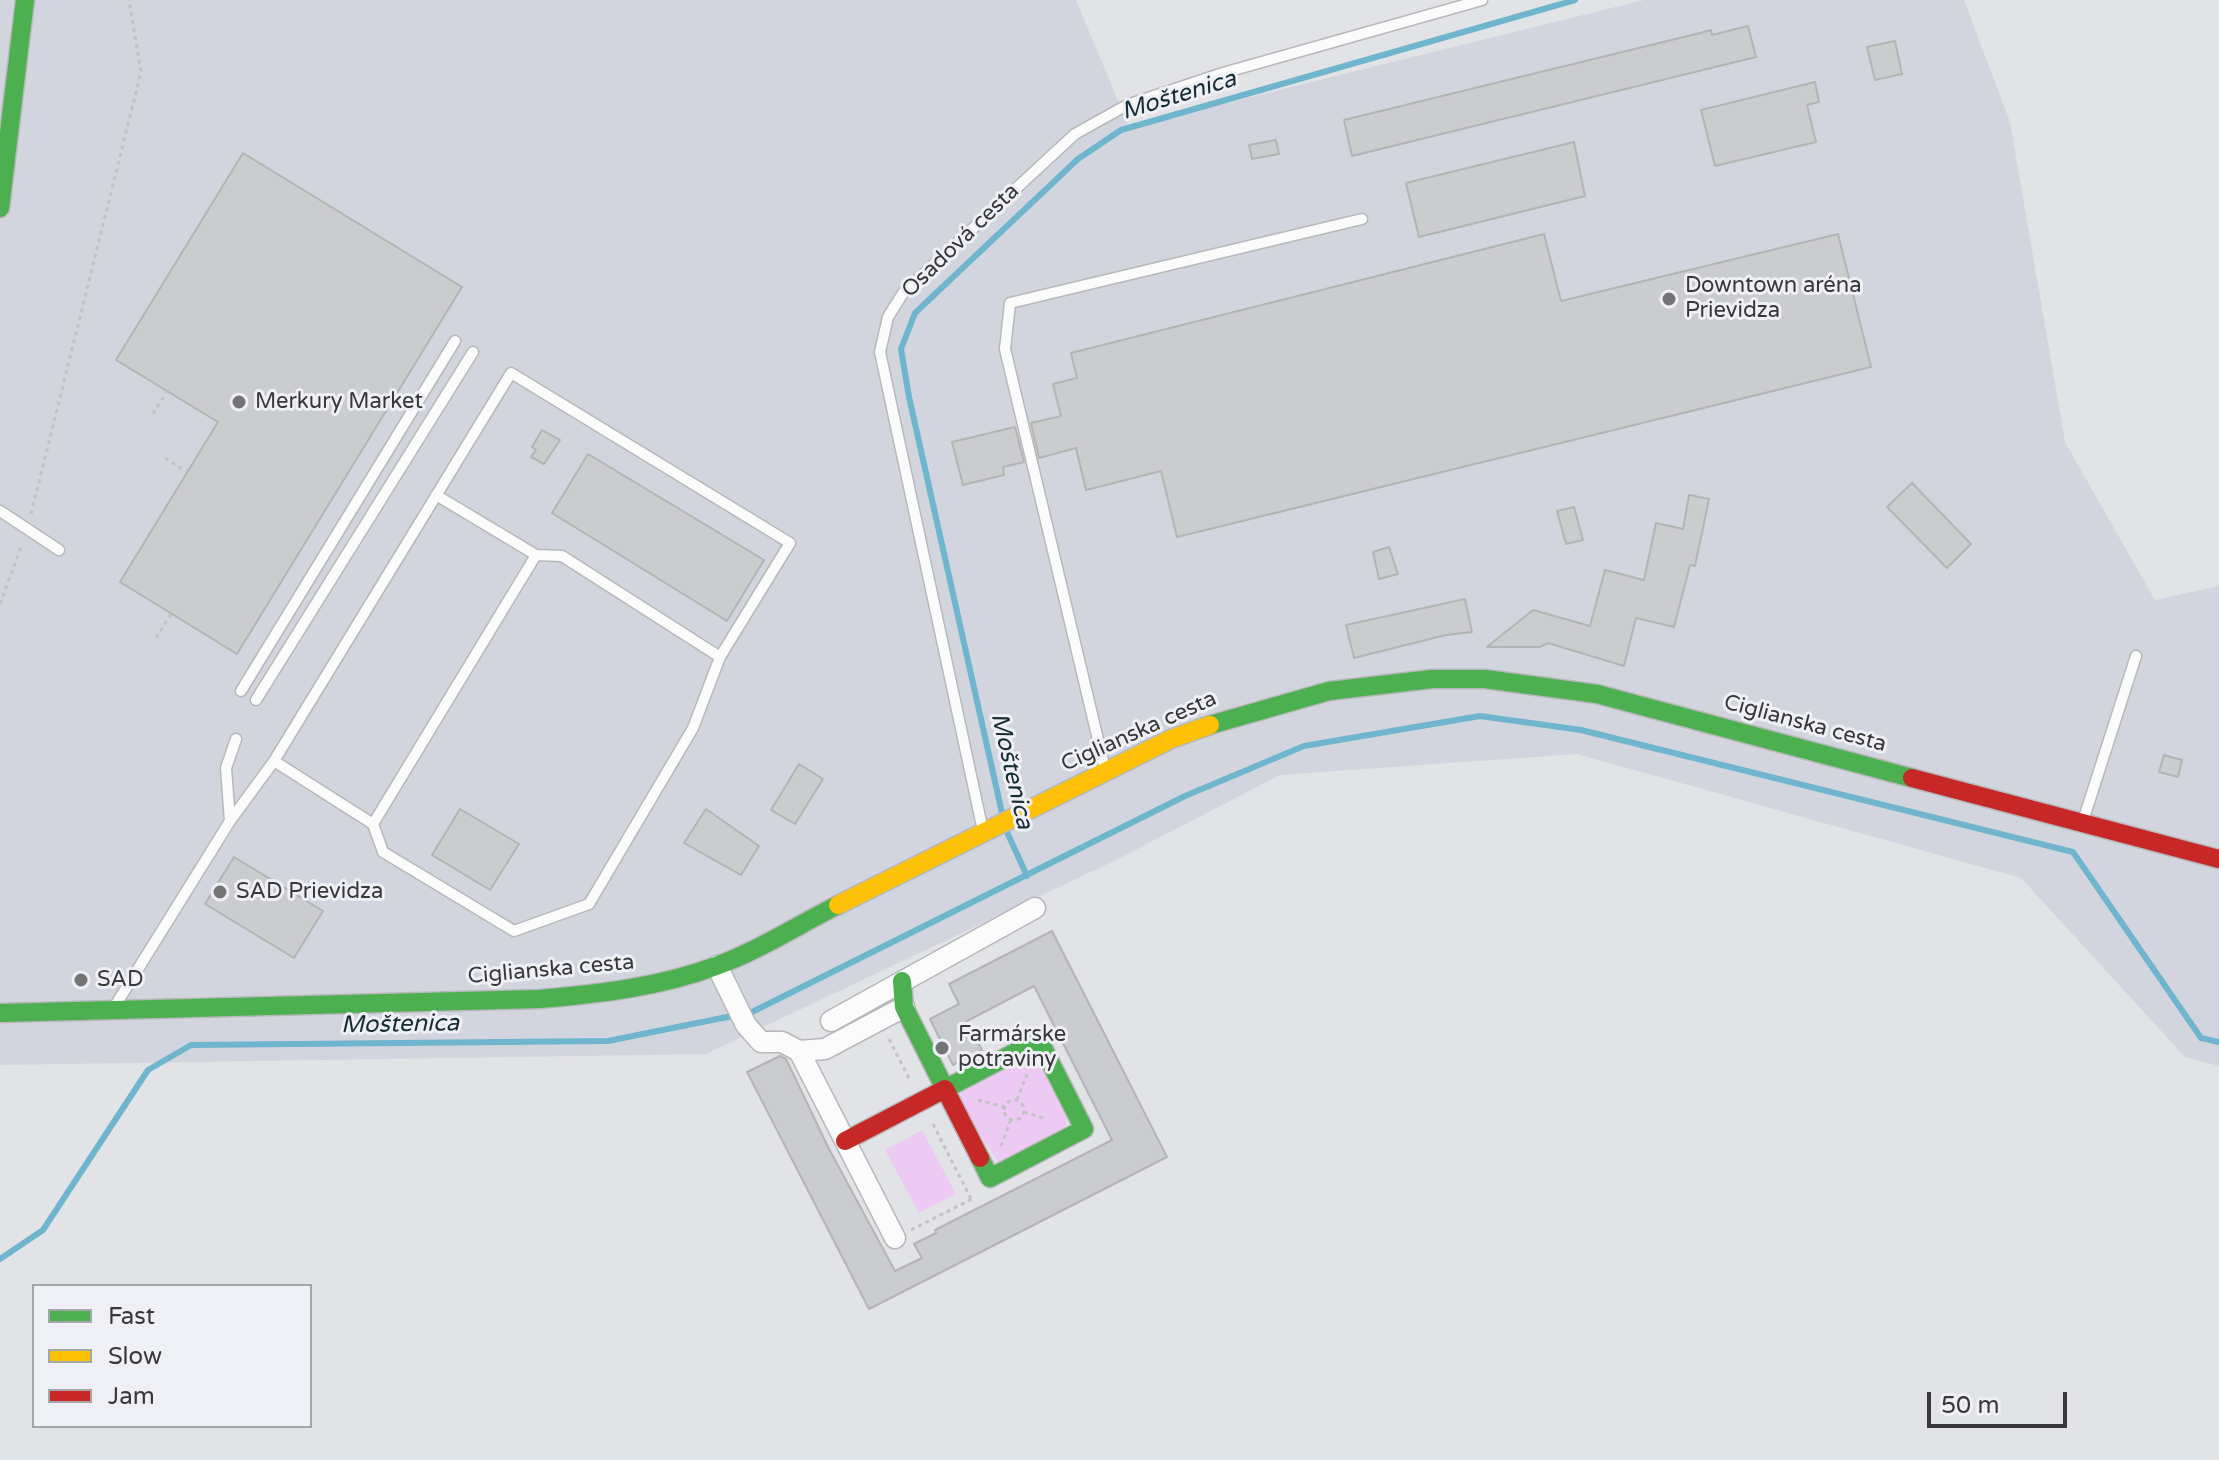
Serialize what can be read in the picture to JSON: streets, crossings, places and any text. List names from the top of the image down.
{
  "streets": {
    "street": ["Ciglianska cesta"],
    "lane": ["Osadová cesta"]
  },
  "crossings": [
    ["Osadová cesta", "Ciglianska cesta"]
  ],
  "water": ["Moštenica"],
  "places": [
    "Downtown aréna Prievidza",
    "Merkury Market",
    "SAD Prievidza",
    "SAD",
    "Farmárske potraviny"
  ],
  "legend": ["Fast", "Slow", "Jam"],
  "scale_bar": "50 m"
}
